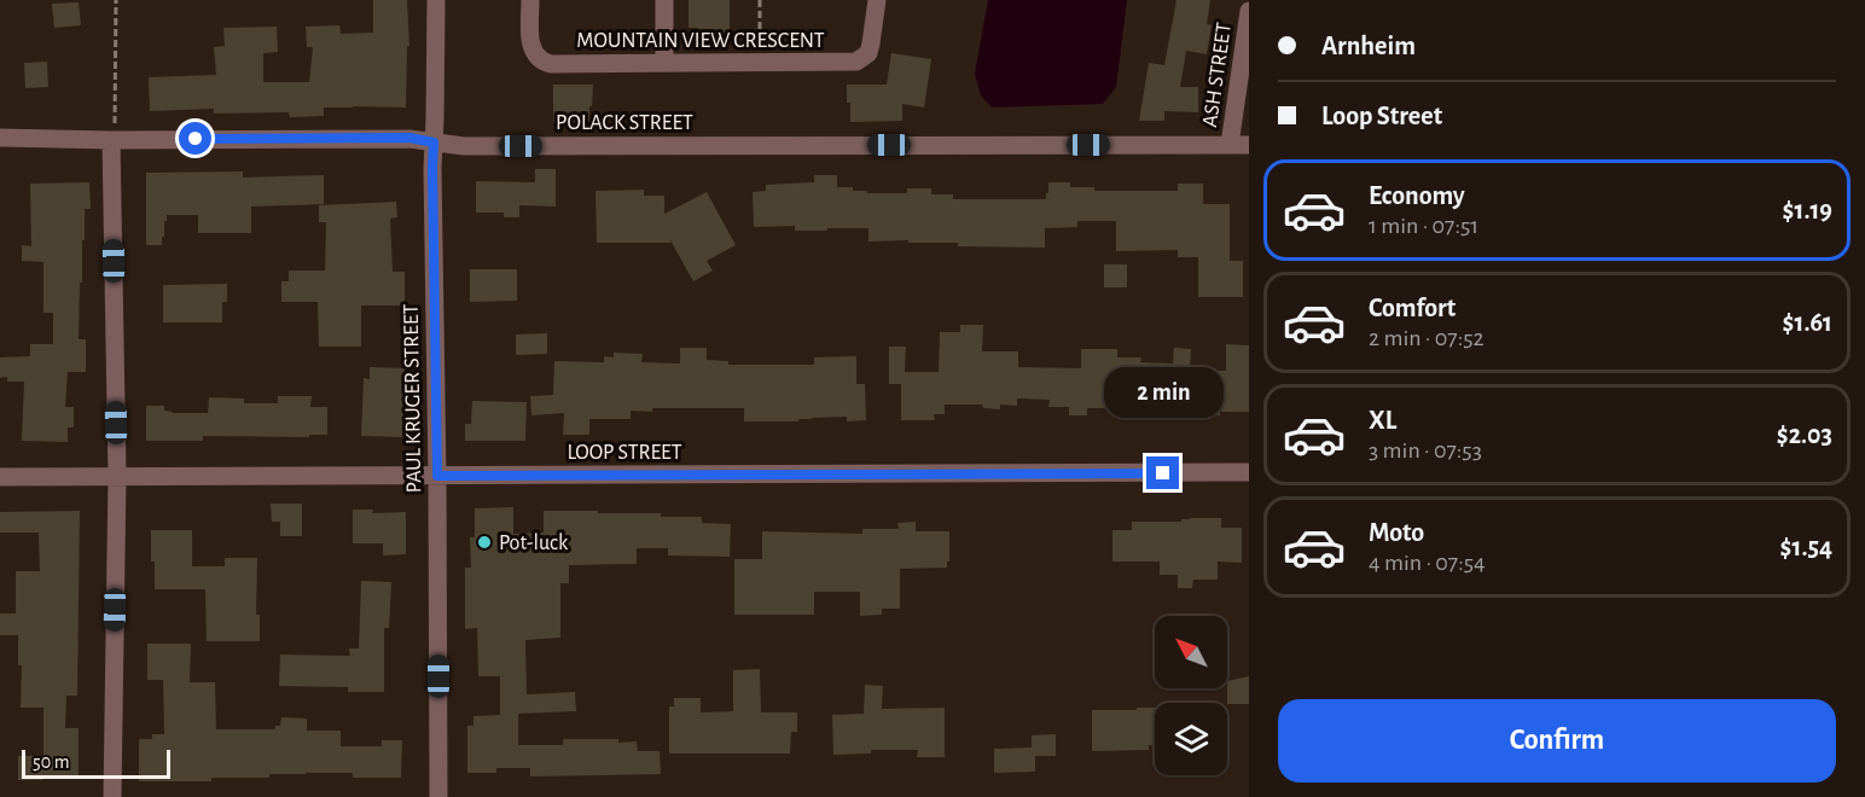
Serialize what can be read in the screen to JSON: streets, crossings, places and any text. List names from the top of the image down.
{
  "streets": {
    "street": [
      "MOUNTAIN VIEW CRESCENT",
      "ASH STREET",
      "POLACK STREET",
      "PAUL KRUGER STREET",
      "LOOP STREET"
    ]
  },
  "crossings": [
    ["ASH STREET", "POLACK STREET"],
    ["POLACK STREET", "PAUL KRUGER STREET"],
    ["PAUL KRUGER STREET", "LOOP STREET"]
  ],
  "places": ["Pot-luck"],
  "scale_bar": "50 m",
  "north": "top left",
  "page": {
    "banner": ["Arnheim", "Loop Street"],
    "list": [
      {
        "name": "Economy",
        "note": "1 min · 07:51",
        "value": "$1.19"
      },
      {
        "name": "Comfort",
        "note": "2 min · 07:52",
        "value": "$1.61"
      },
      {
        "name": "XL",
        "note": "3 min · 07:53",
        "value": "$2.03"
      },
      {
        "name": "Moto",
        "note": "4 min · 07:54",
        "value": "$1.54"
      }
    ],
    "bubble": "2 min",
    "buttons": "Confirm",
    "scale": "50 m"
  }
}
